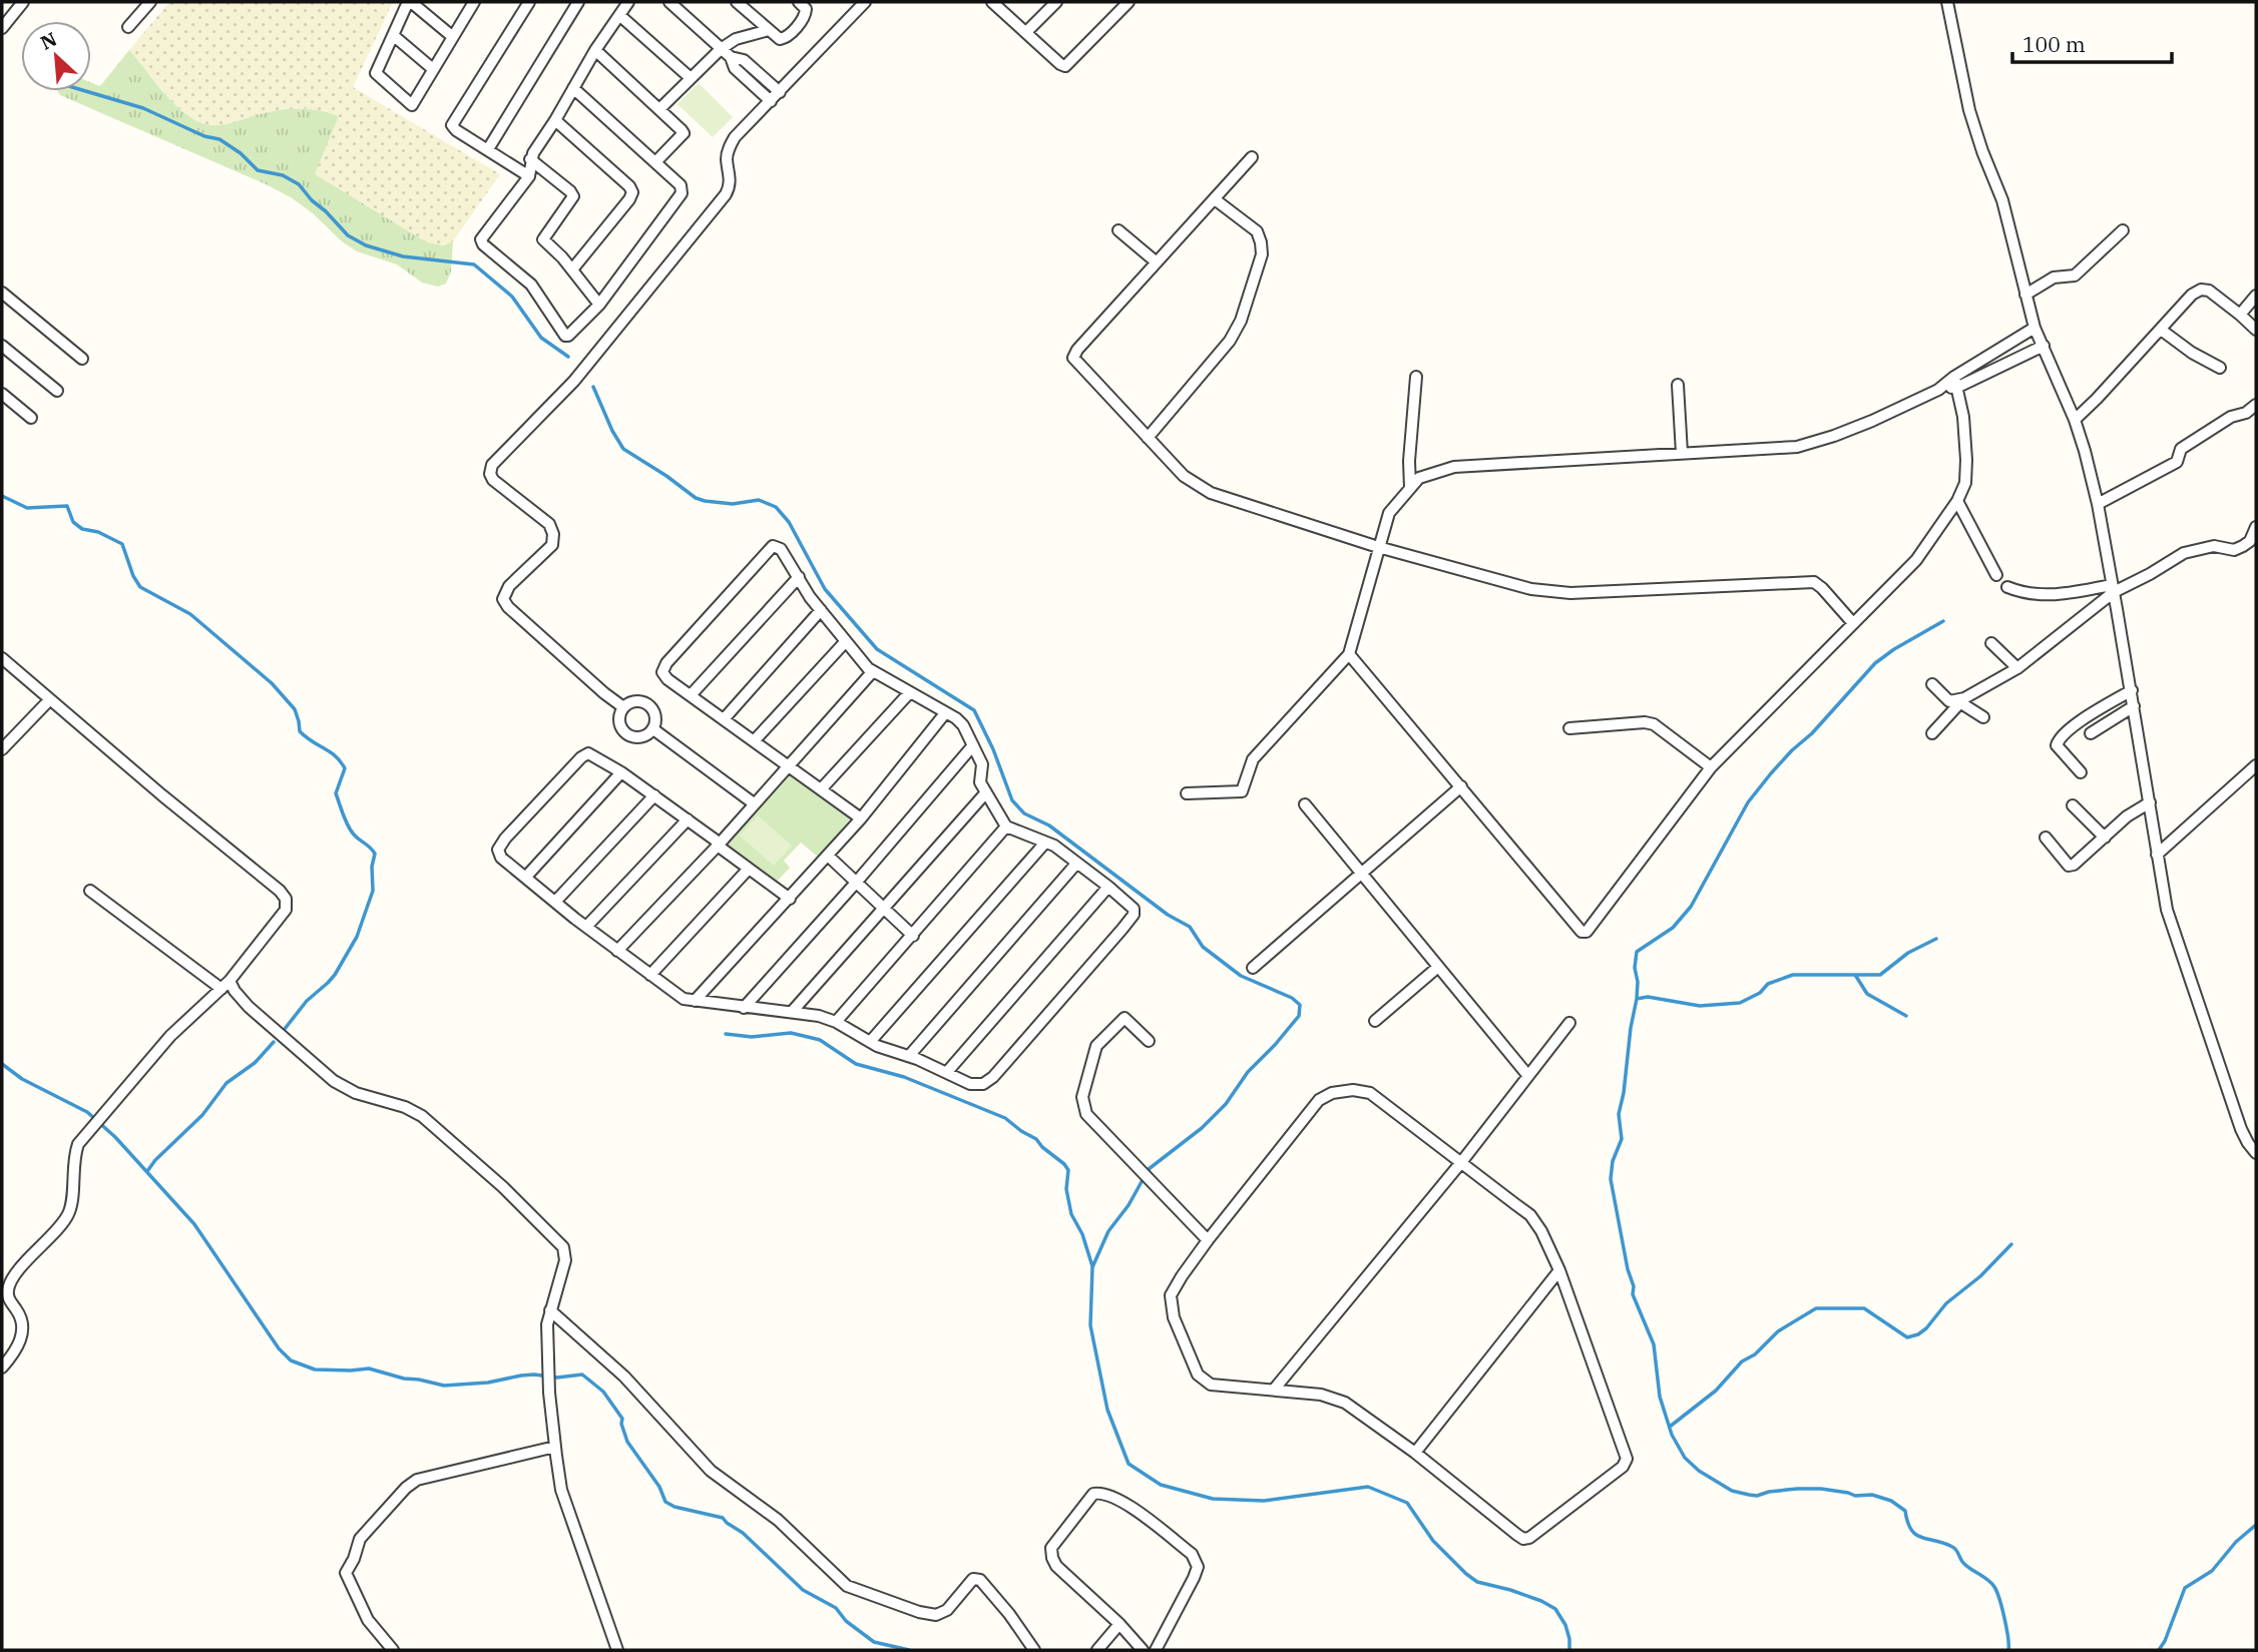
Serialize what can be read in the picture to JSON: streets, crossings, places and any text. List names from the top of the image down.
{
  "scale_bar": "100 m",
  "north": "top left"
}
